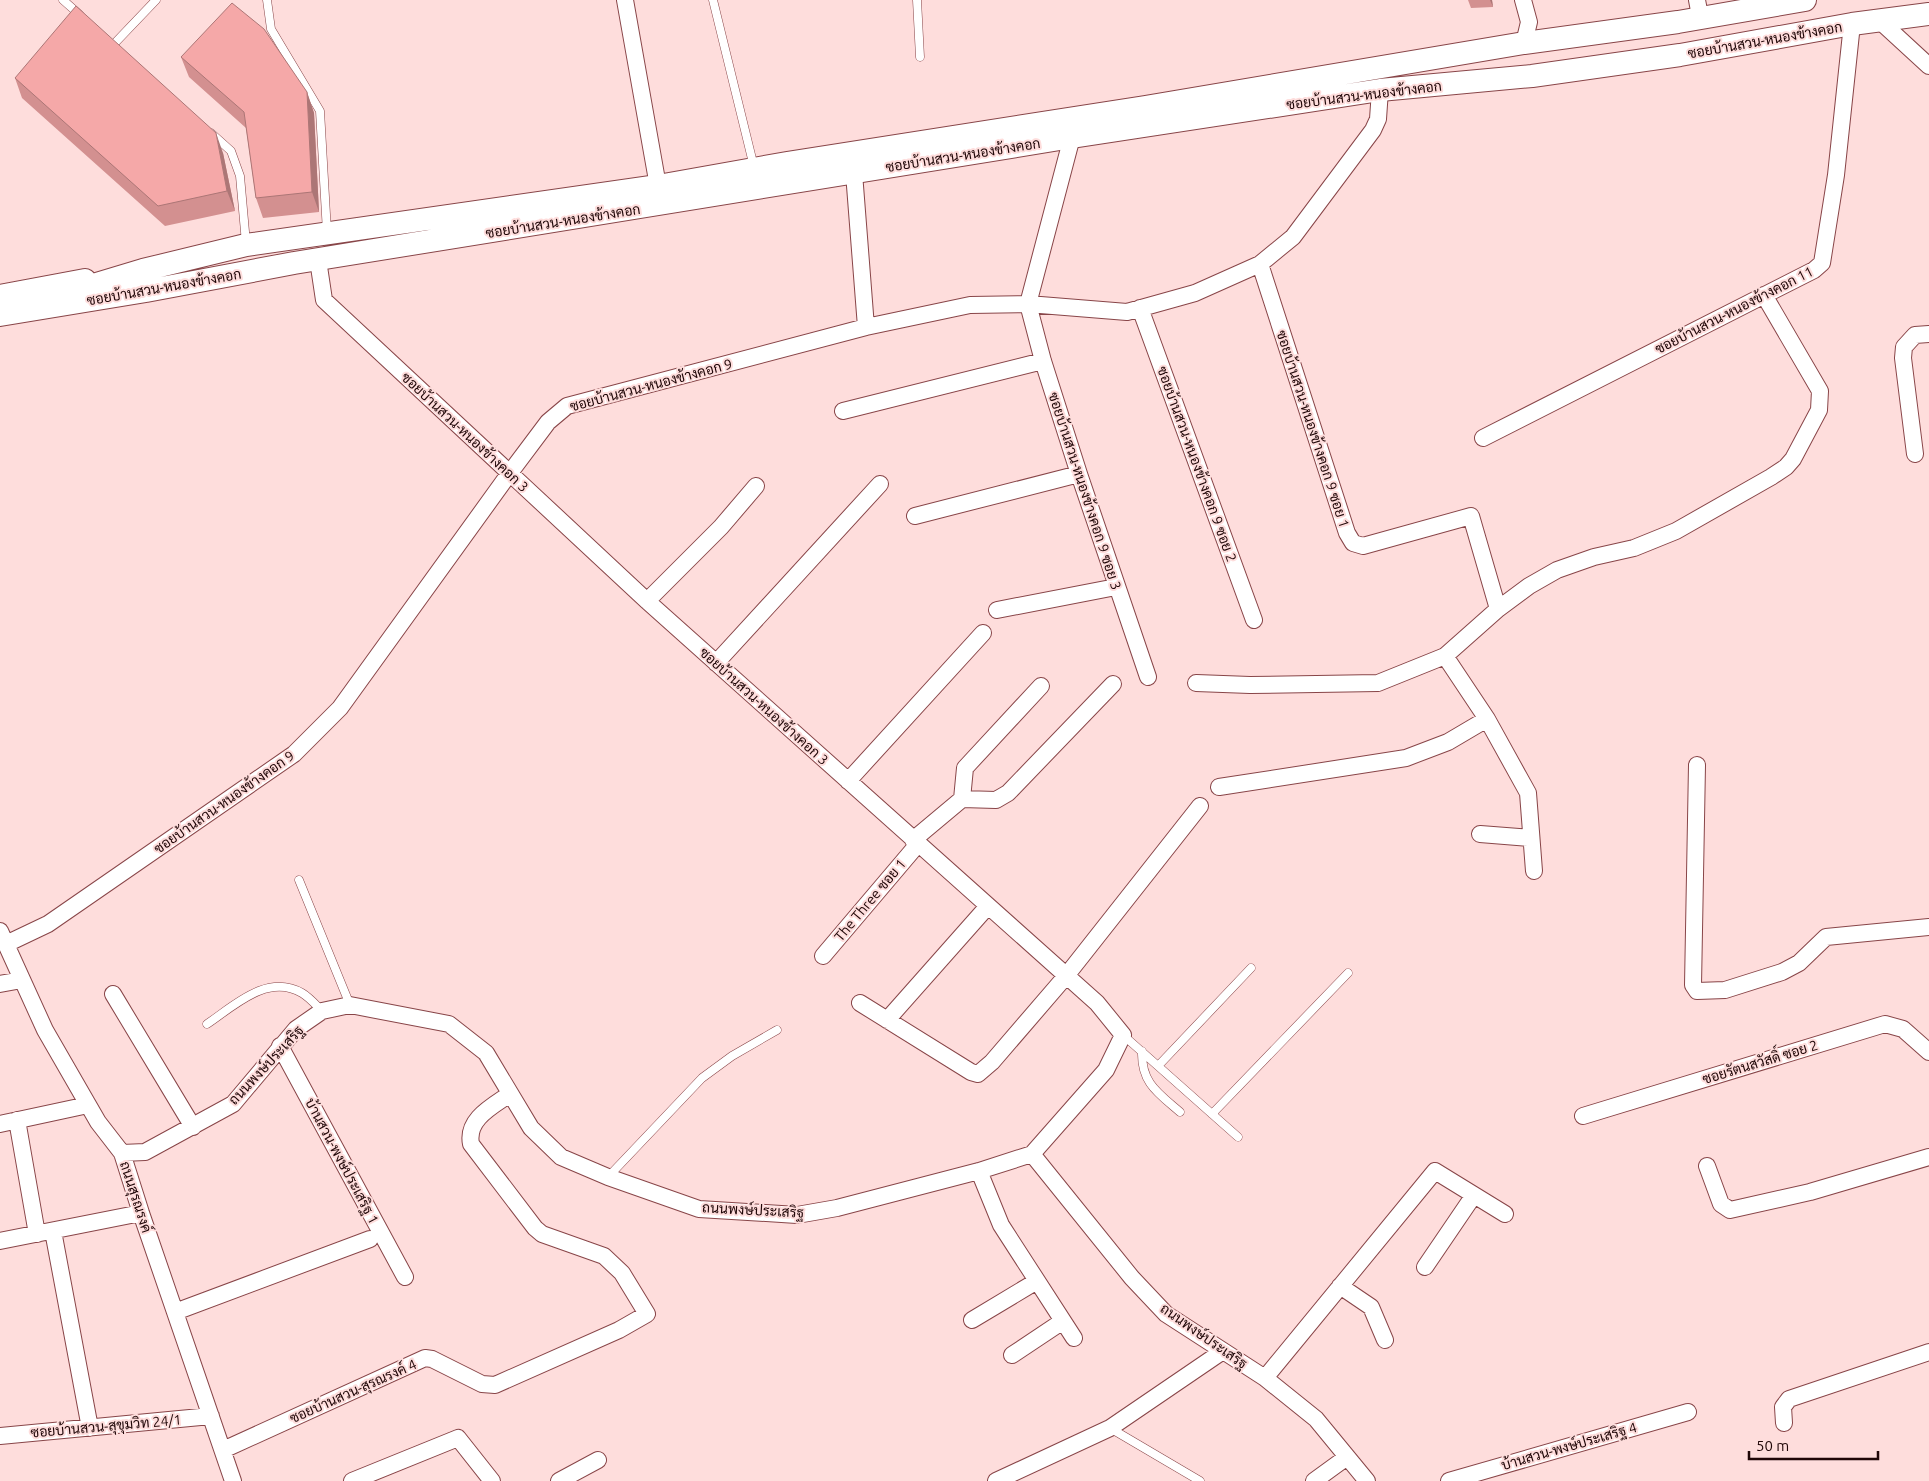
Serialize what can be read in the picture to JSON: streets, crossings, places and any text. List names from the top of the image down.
{
  "streets": {
    "main road": ["ซอยบ้านสวน-หนองข้างคอก"],
    "street": [
      "ซอยบ้านสวน-หนองข้างคอก 11",
      "ซอยบ้านสวน-หนองข้างคอก 9",
      "ซอยบ้านสวน-หนองข้างคอก 9 ซอย 1",
      "ซอยบ้านสวน-หนองข้างคอก 3",
      "ซอยบ้านสวน-หนองข้างคอก 9 ซอย 2",
      "ซอยบ้านสวน-หนองข้างคอก 9 ซอย 3",
      "The Three ซอย 1",
      "ซอยรัตนสวัสดิ์ ซอย 2",
      "ถนนพงษ์ประเสริฐ",
      "บ้านสวน-พงษ์ประเสริฐ 1",
      "ถนนสุรณรงค์",
      "ซอยบ้านสวน-สุรณรงค์ 4",
      "ซอยบ้านสวน-สุขุมวิท 24/1",
      "บ้านสวน-พงษ์ประเสริฐ 4"
    ]
  },
  "crossings": [
    ["ซอยบ้านสวน-หนองข้างคอก", "ซอยบ้านสวน-หนองข้างคอก 11"],
    ["ซอยบ้านสวน-หนองข้างคอก", "ซอยบ้านสวน-หนองข้างคอก 9"],
    ["ซอยบ้านสวน-หนองข้างคอก", "ซอยบ้านสวน-หนองข้างคอก 3"],
    ["ซอยบ้านสวน-หนองข้างคอก 9", "ซอยบ้านสวน-หนองข้างคอก 9 ซอย 1"],
    ["ซอยบ้านสวน-หนองข้างคอก 9", "ซอยบ้านสวน-หนองข้างคอก 3"],
    ["ซอยบ้านสวน-หนองข้างคอก 9", "ซอยบ้านสวน-หนองข้างคอก 9 ซอย 2"],
    ["ซอยบ้านสวน-หนองข้างคอก 9", "ซอยบ้านสวน-หนองข้างคอก 9 ซอย 3"],
    ["ซอยบ้านสวน-หนองข้างคอก 9", "ถนนสุรณรงค์"],
    ["ซอยบ้านสวน-หนองข้างคอก 3", "The Three ซอย 1"],
    ["ถนนพงษ์ประเสริฐ", "บ้านสวน-พงษ์ประเสริฐ 1"],
    ["ถนนพงษ์ประเสริฐ", "ถนนสุรณรงค์"],
    ["ถนนพงษ์ประเสริฐ", "ซอยบ้านสวน-สุรณรงค์ 4"],
    ["ถนนสุรณรงค์", "ซอยบ้านสวน-สุรณรงค์ 4"],
    ["ถนนสุรณรงค์", "ซอยบ้านสวน-สุขุมวิท 24/1"]
  ],
  "scale_bar": "50 m"
}
